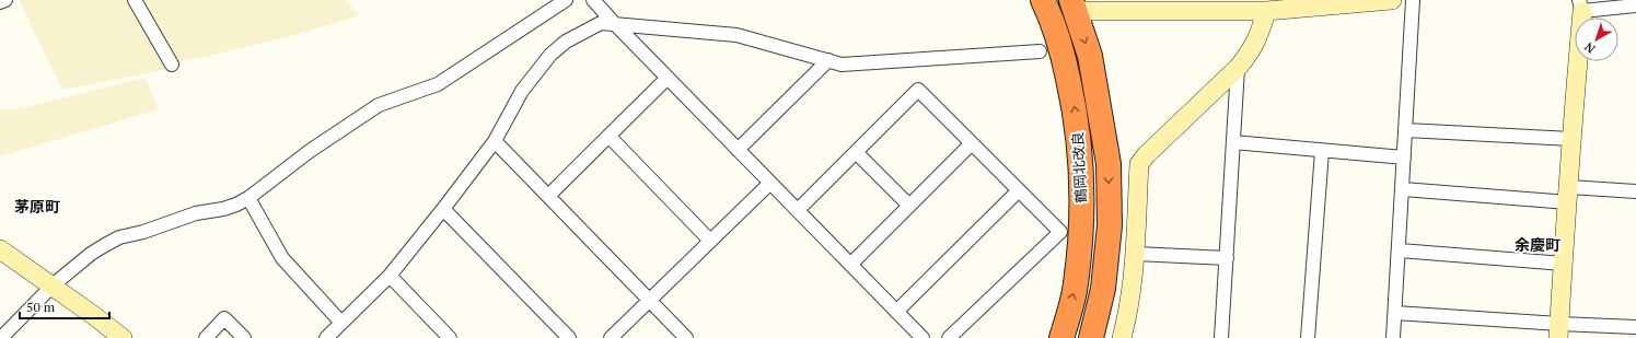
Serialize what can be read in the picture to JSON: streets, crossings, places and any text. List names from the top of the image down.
{
  "streets": {
    "highway": ["鶴岡北改良"]
  },
  "districts": ["茅原町", "余慶町"],
  "scale_bar": "50 m",
  "north": "bottom left"
}
